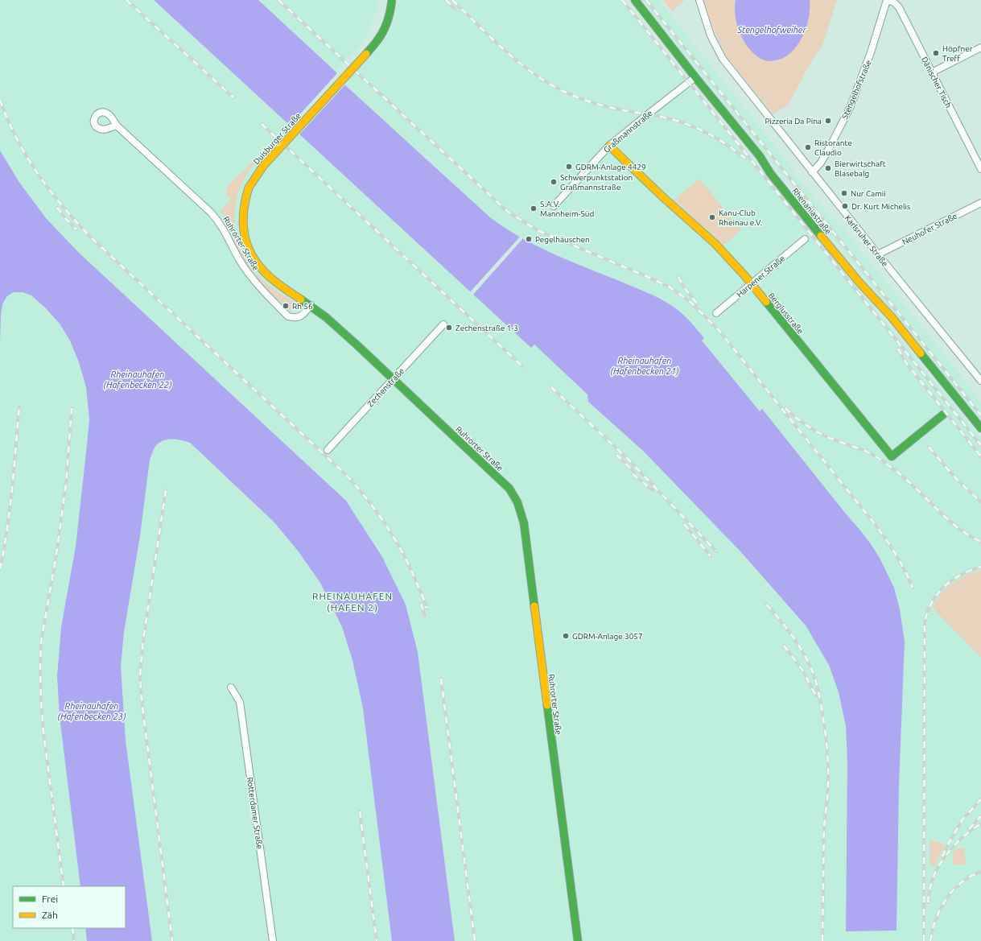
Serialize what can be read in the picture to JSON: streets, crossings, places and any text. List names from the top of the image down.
{
  "streets": {
    "street": [
      "Dänischer Tisch",
      "Stengelhofstraße",
      "Graßmannstraße",
      "Duisburger Straße",
      "Rhenaniastraße",
      "Neuhofer Straße",
      "Karlsruher Straße",
      "Ruhrorter Straße",
      "Harpener Straße",
      "Bergiusstraße",
      "Zechenstraße",
      "Rotterdamer Straße"
    ]
  },
  "crossings": [
    ["Dänischer Tisch", "Stengelhofstraße"],
    ["Stengelhofstraße", "Karlsruher Straße"],
    ["Graßmannstraße", "Rhenaniastraße"],
    ["Graßmannstraße", "Bergiusstraße"],
    ["Duisburger Straße", "Ruhrorter Straße"],
    ["Neuhofer Straße", "Karlsruher Straße"],
    ["Ruhrorter Straße", "Zechenstraße"],
    ["Harpener Straße", "Bergiusstraße"]
  ],
  "districts": ["RHEINAUHAFEN (HAFEN 2)"],
  "water": [
    "Stengelhofweiher",
    "Rheinauhafen (Hafenbecken 21)",
    "Rheinauhafen (Hafenbecken 22)",
    "Rheinauhafen (Hafenbecken 23)"
  ],
  "places": [
    "Höpfner Treff",
    "Pizzeria Da Pina",
    "Ristorante Claudio",
    "GDRM-Anlage 4429",
    "Bierwirtschaft Blasebalg",
    "Schwerpunktstation Graßmannstraße",
    "Nur Camii",
    "Dr. Kurt Michelis",
    "S.A.V. Mannheim-Süd",
    "Kanu-Club Rheinau e.V.",
    "Pegelhäuschen",
    "Rh 56",
    "Zechenstraße 1-3",
    "GDRM-Anlage 3057"
  ],
  "legend": ["Frei", "Zäh"]
}
